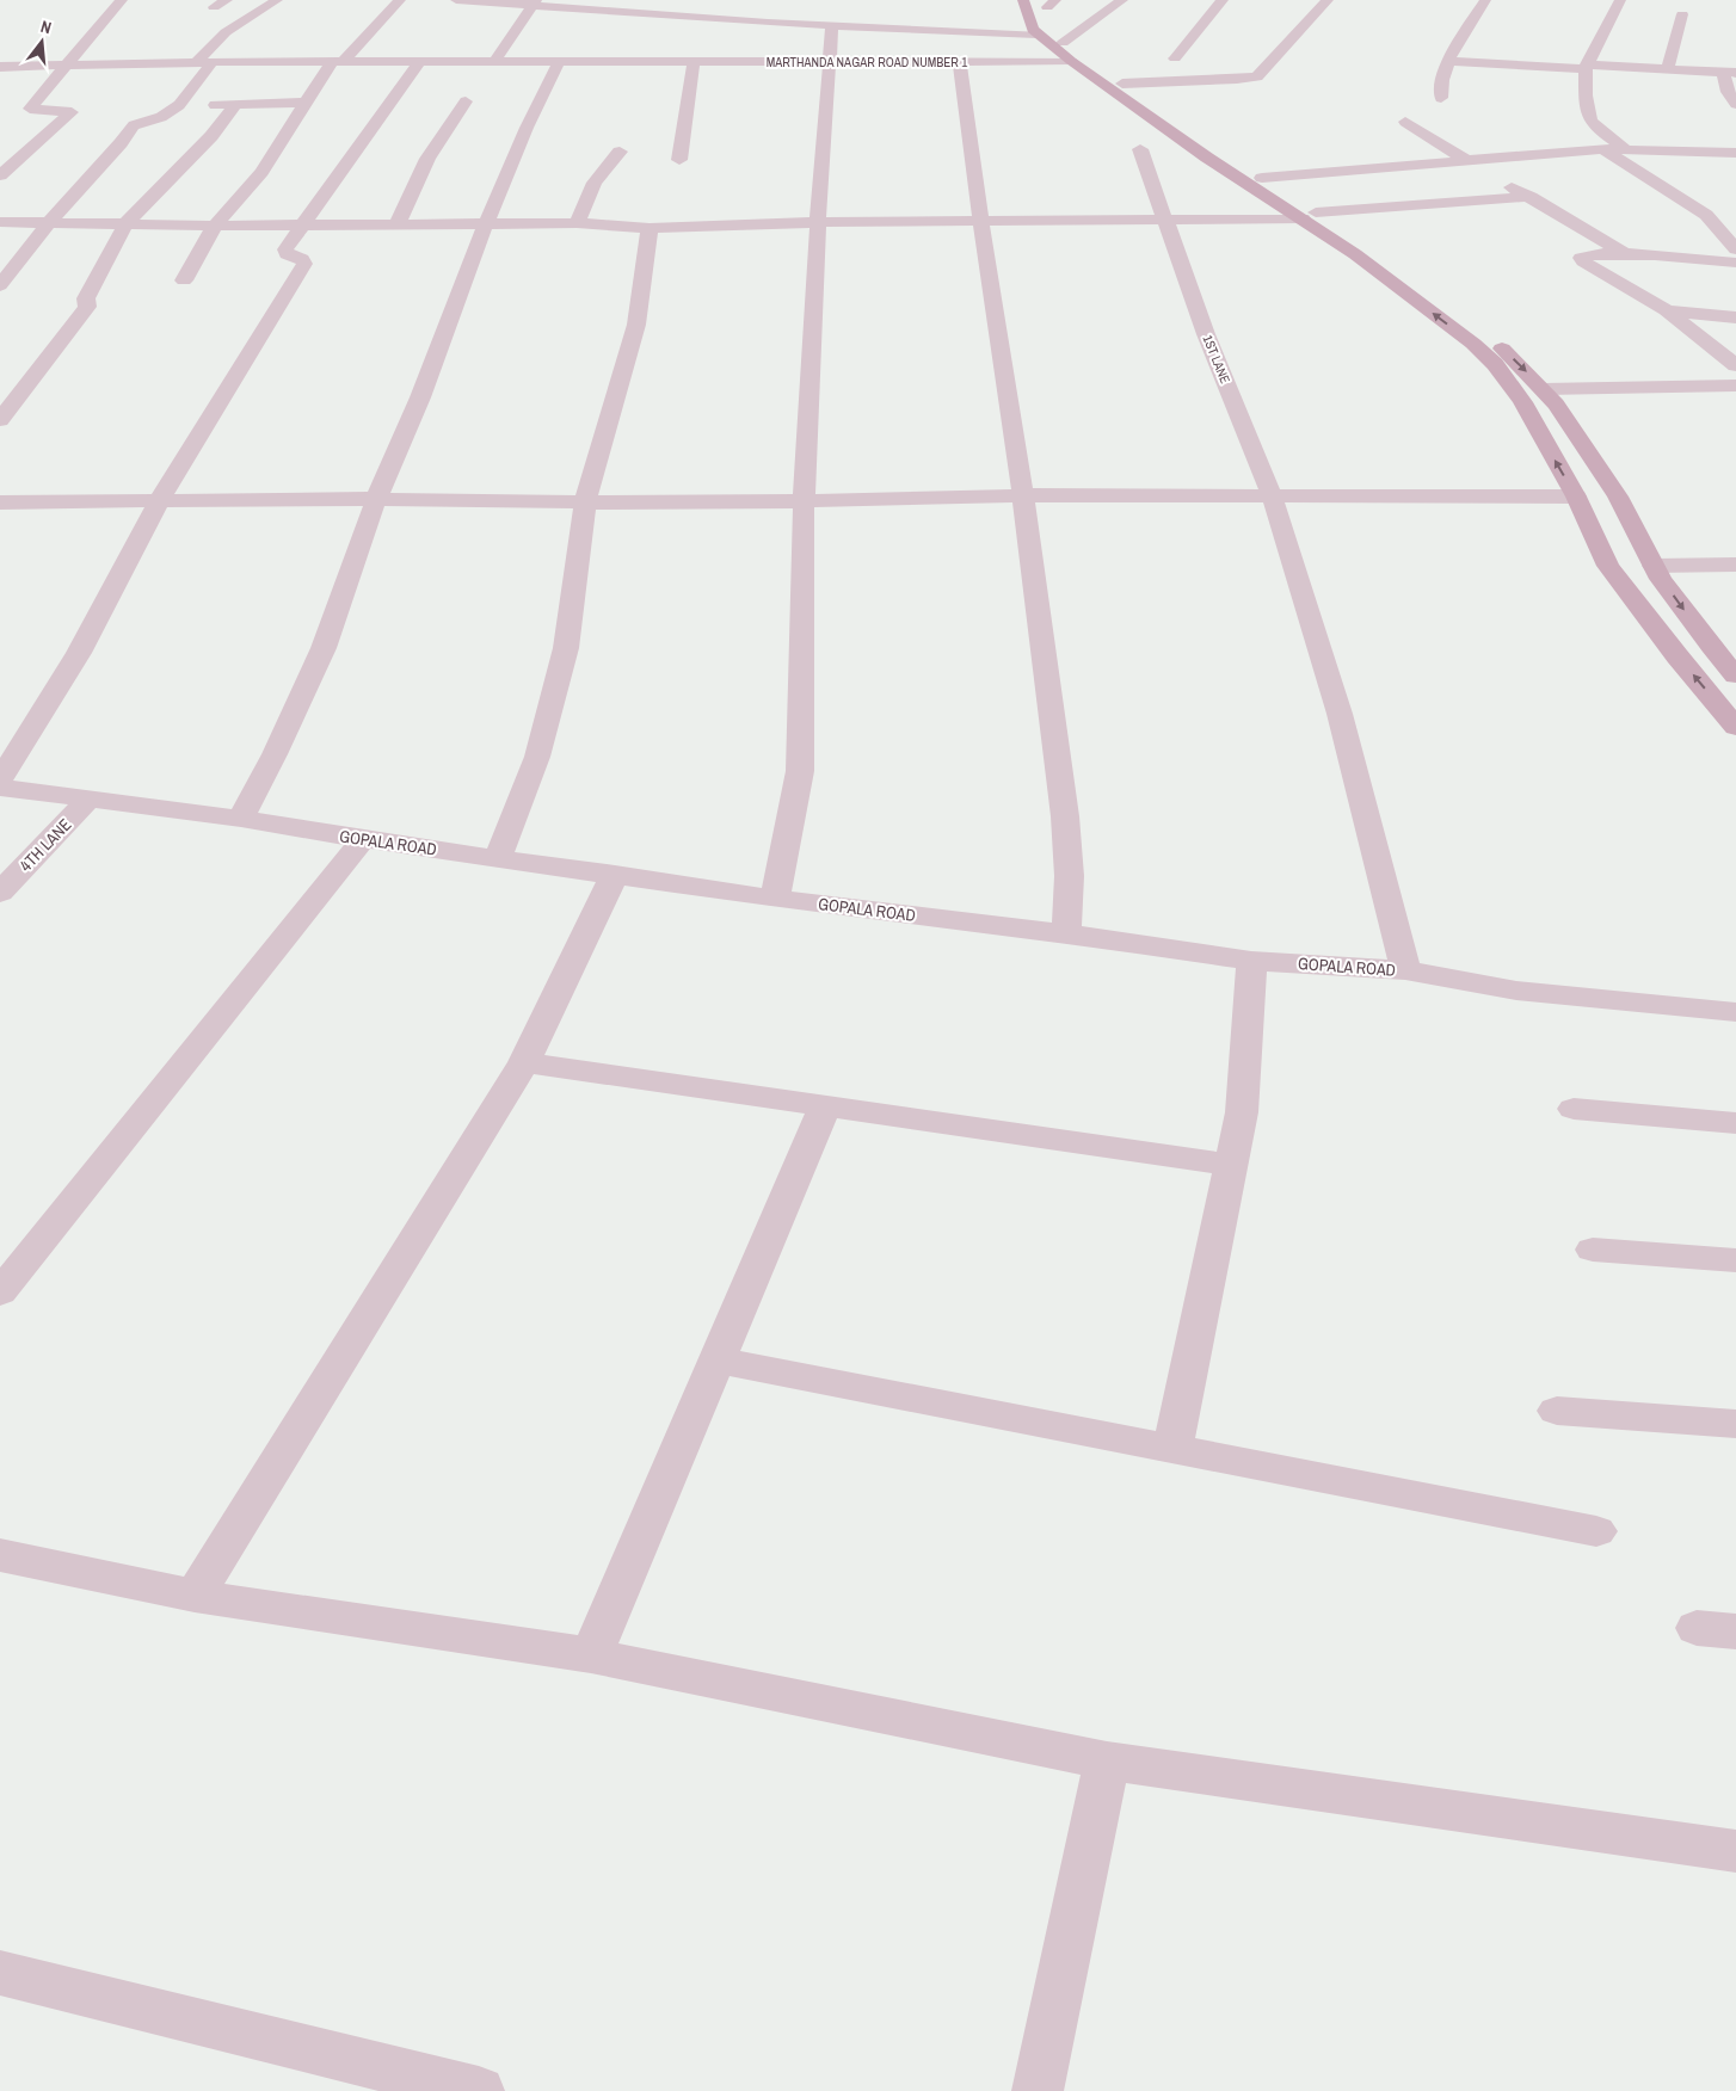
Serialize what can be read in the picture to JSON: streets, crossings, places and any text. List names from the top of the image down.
{
  "streets": {
    "street": [
      "MARTHANDA NAGAR ROAD NUMBER 1",
      "1ST LANE",
      "GOPALA ROAD",
      "4TH LANE"
    ]
  },
  "crossings": [
    ["1ST LANE", "GOPALA ROAD"],
    ["GOPALA ROAD", "4TH LANE"]
  ],
  "north": "top"
}
